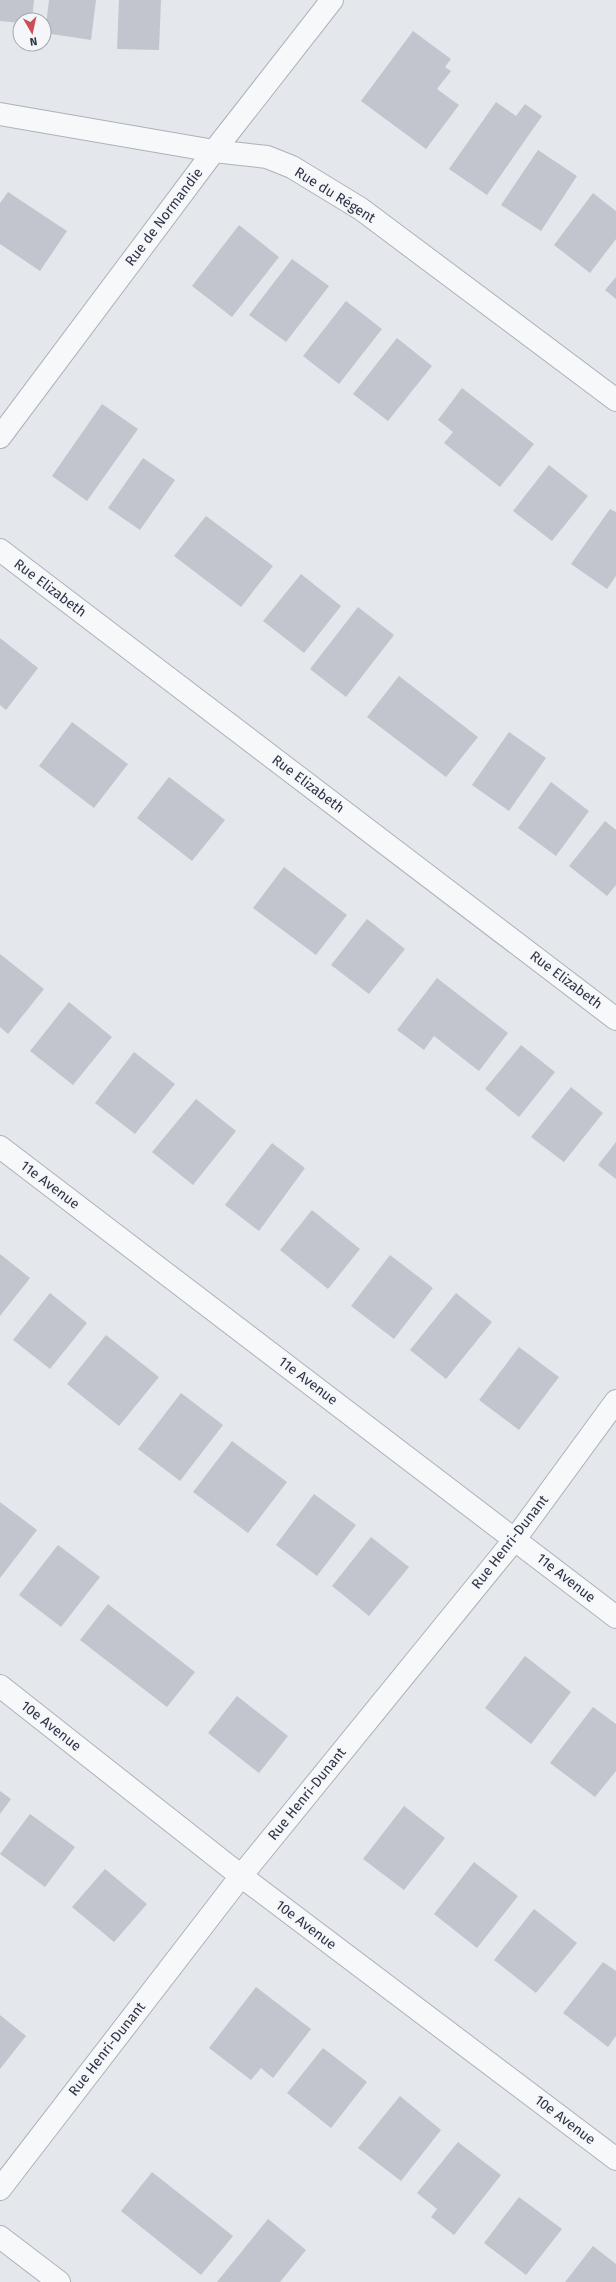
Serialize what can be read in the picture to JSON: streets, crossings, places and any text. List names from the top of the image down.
{
  "streets": {
    "street": [
      "Rue du Régent",
      "Rue de Normandie",
      "Rue Elizabeth",
      "11e Avenue",
      "Rue Henri-Dunant",
      "10e Avenue"
    ]
  },
  "crossings": [
    ["Rue du Régent", "Rue de Normandie"],
    ["11e Avenue", "Rue Henri-Dunant"],
    ["Rue Henri-Dunant", "10e Avenue"]
  ],
  "north": "bottom"
}
